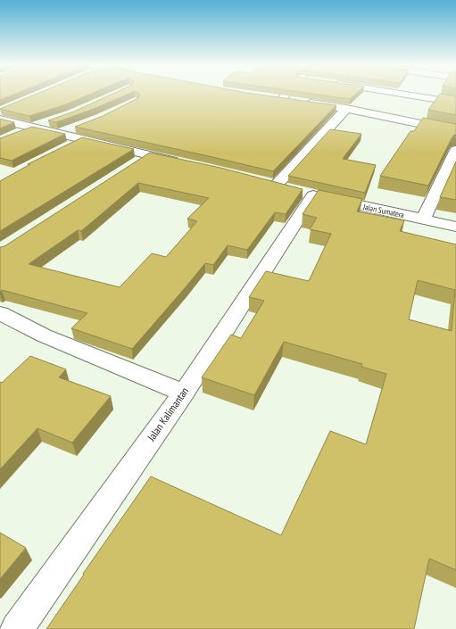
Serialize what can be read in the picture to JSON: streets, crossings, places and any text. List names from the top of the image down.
{
  "streets": {
    "street": ["Jalan Sumatera", "Jalan Kalimantan"]
  },
  "crossings": [
    ["Jalan Sumatera", "Jalan Kalimantan"]
  ]
}
